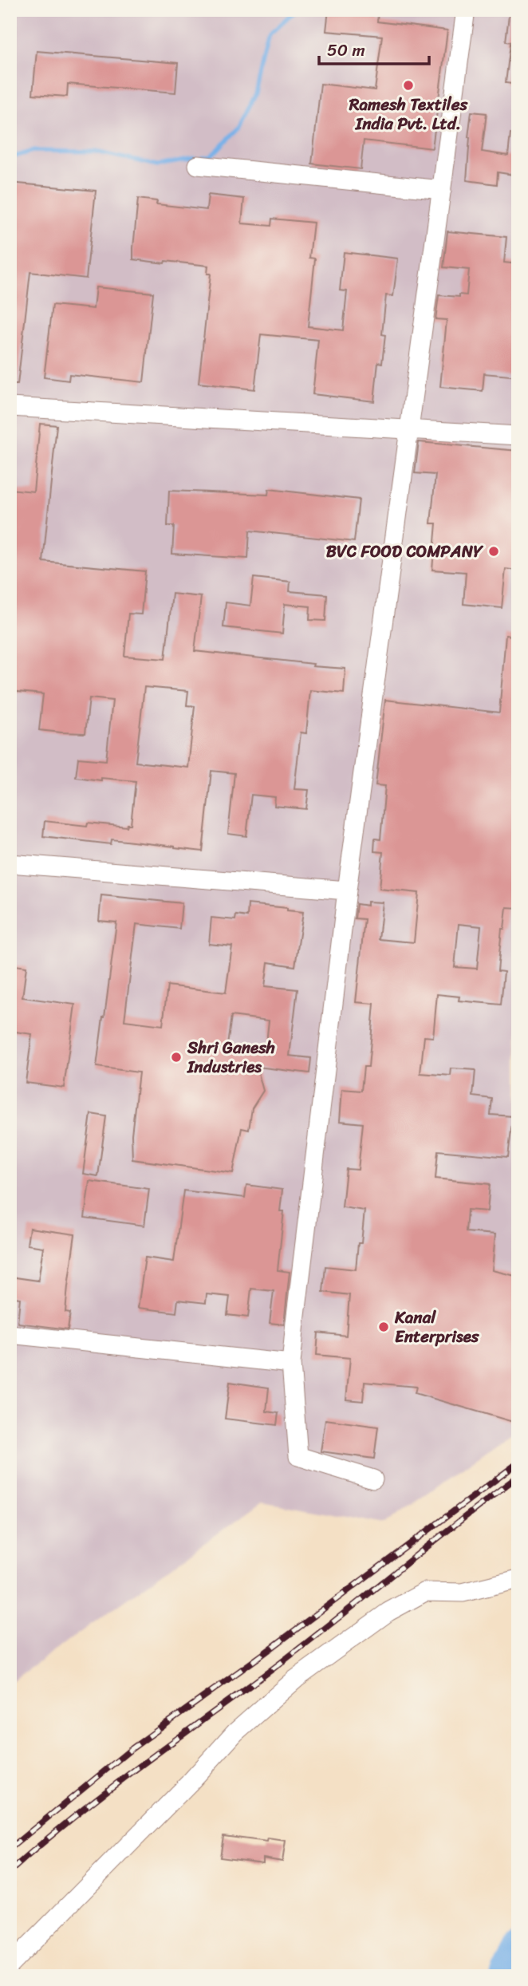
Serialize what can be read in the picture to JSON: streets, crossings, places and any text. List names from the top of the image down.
{
  "places": [
    "Ramesh Textiles India Pvt. Ltd.",
    "BVC FOOD COMPANY",
    "Shri Ganesh Industries",
    "Kanal Enterprises"
  ],
  "scale_bar": "50 m"
}
